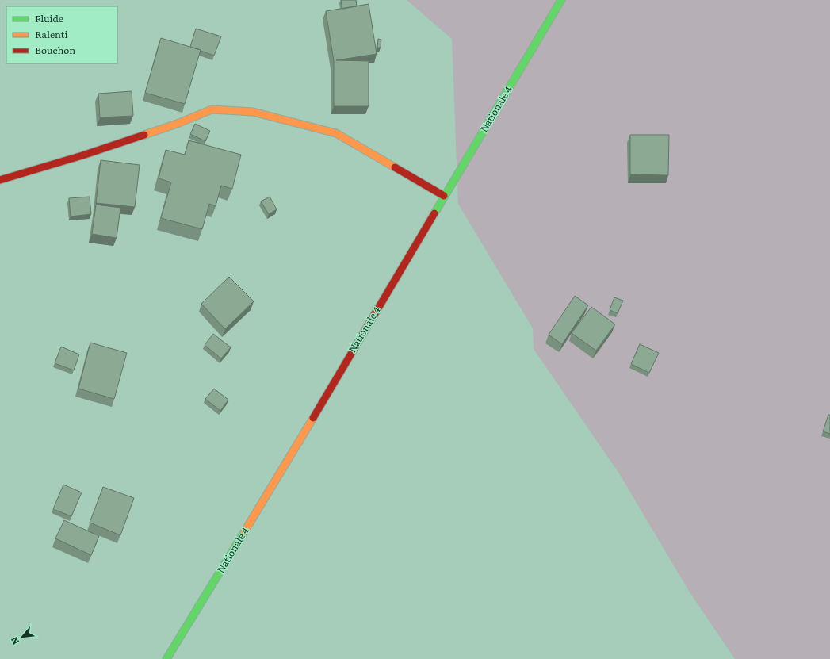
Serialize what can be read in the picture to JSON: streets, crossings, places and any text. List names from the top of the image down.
{
  "streets": {
    "main road": ["Nationale 4"]
  },
  "legend": ["Fluide", "Ralenti", "Bouchon"],
  "north": "bottom left"
}
